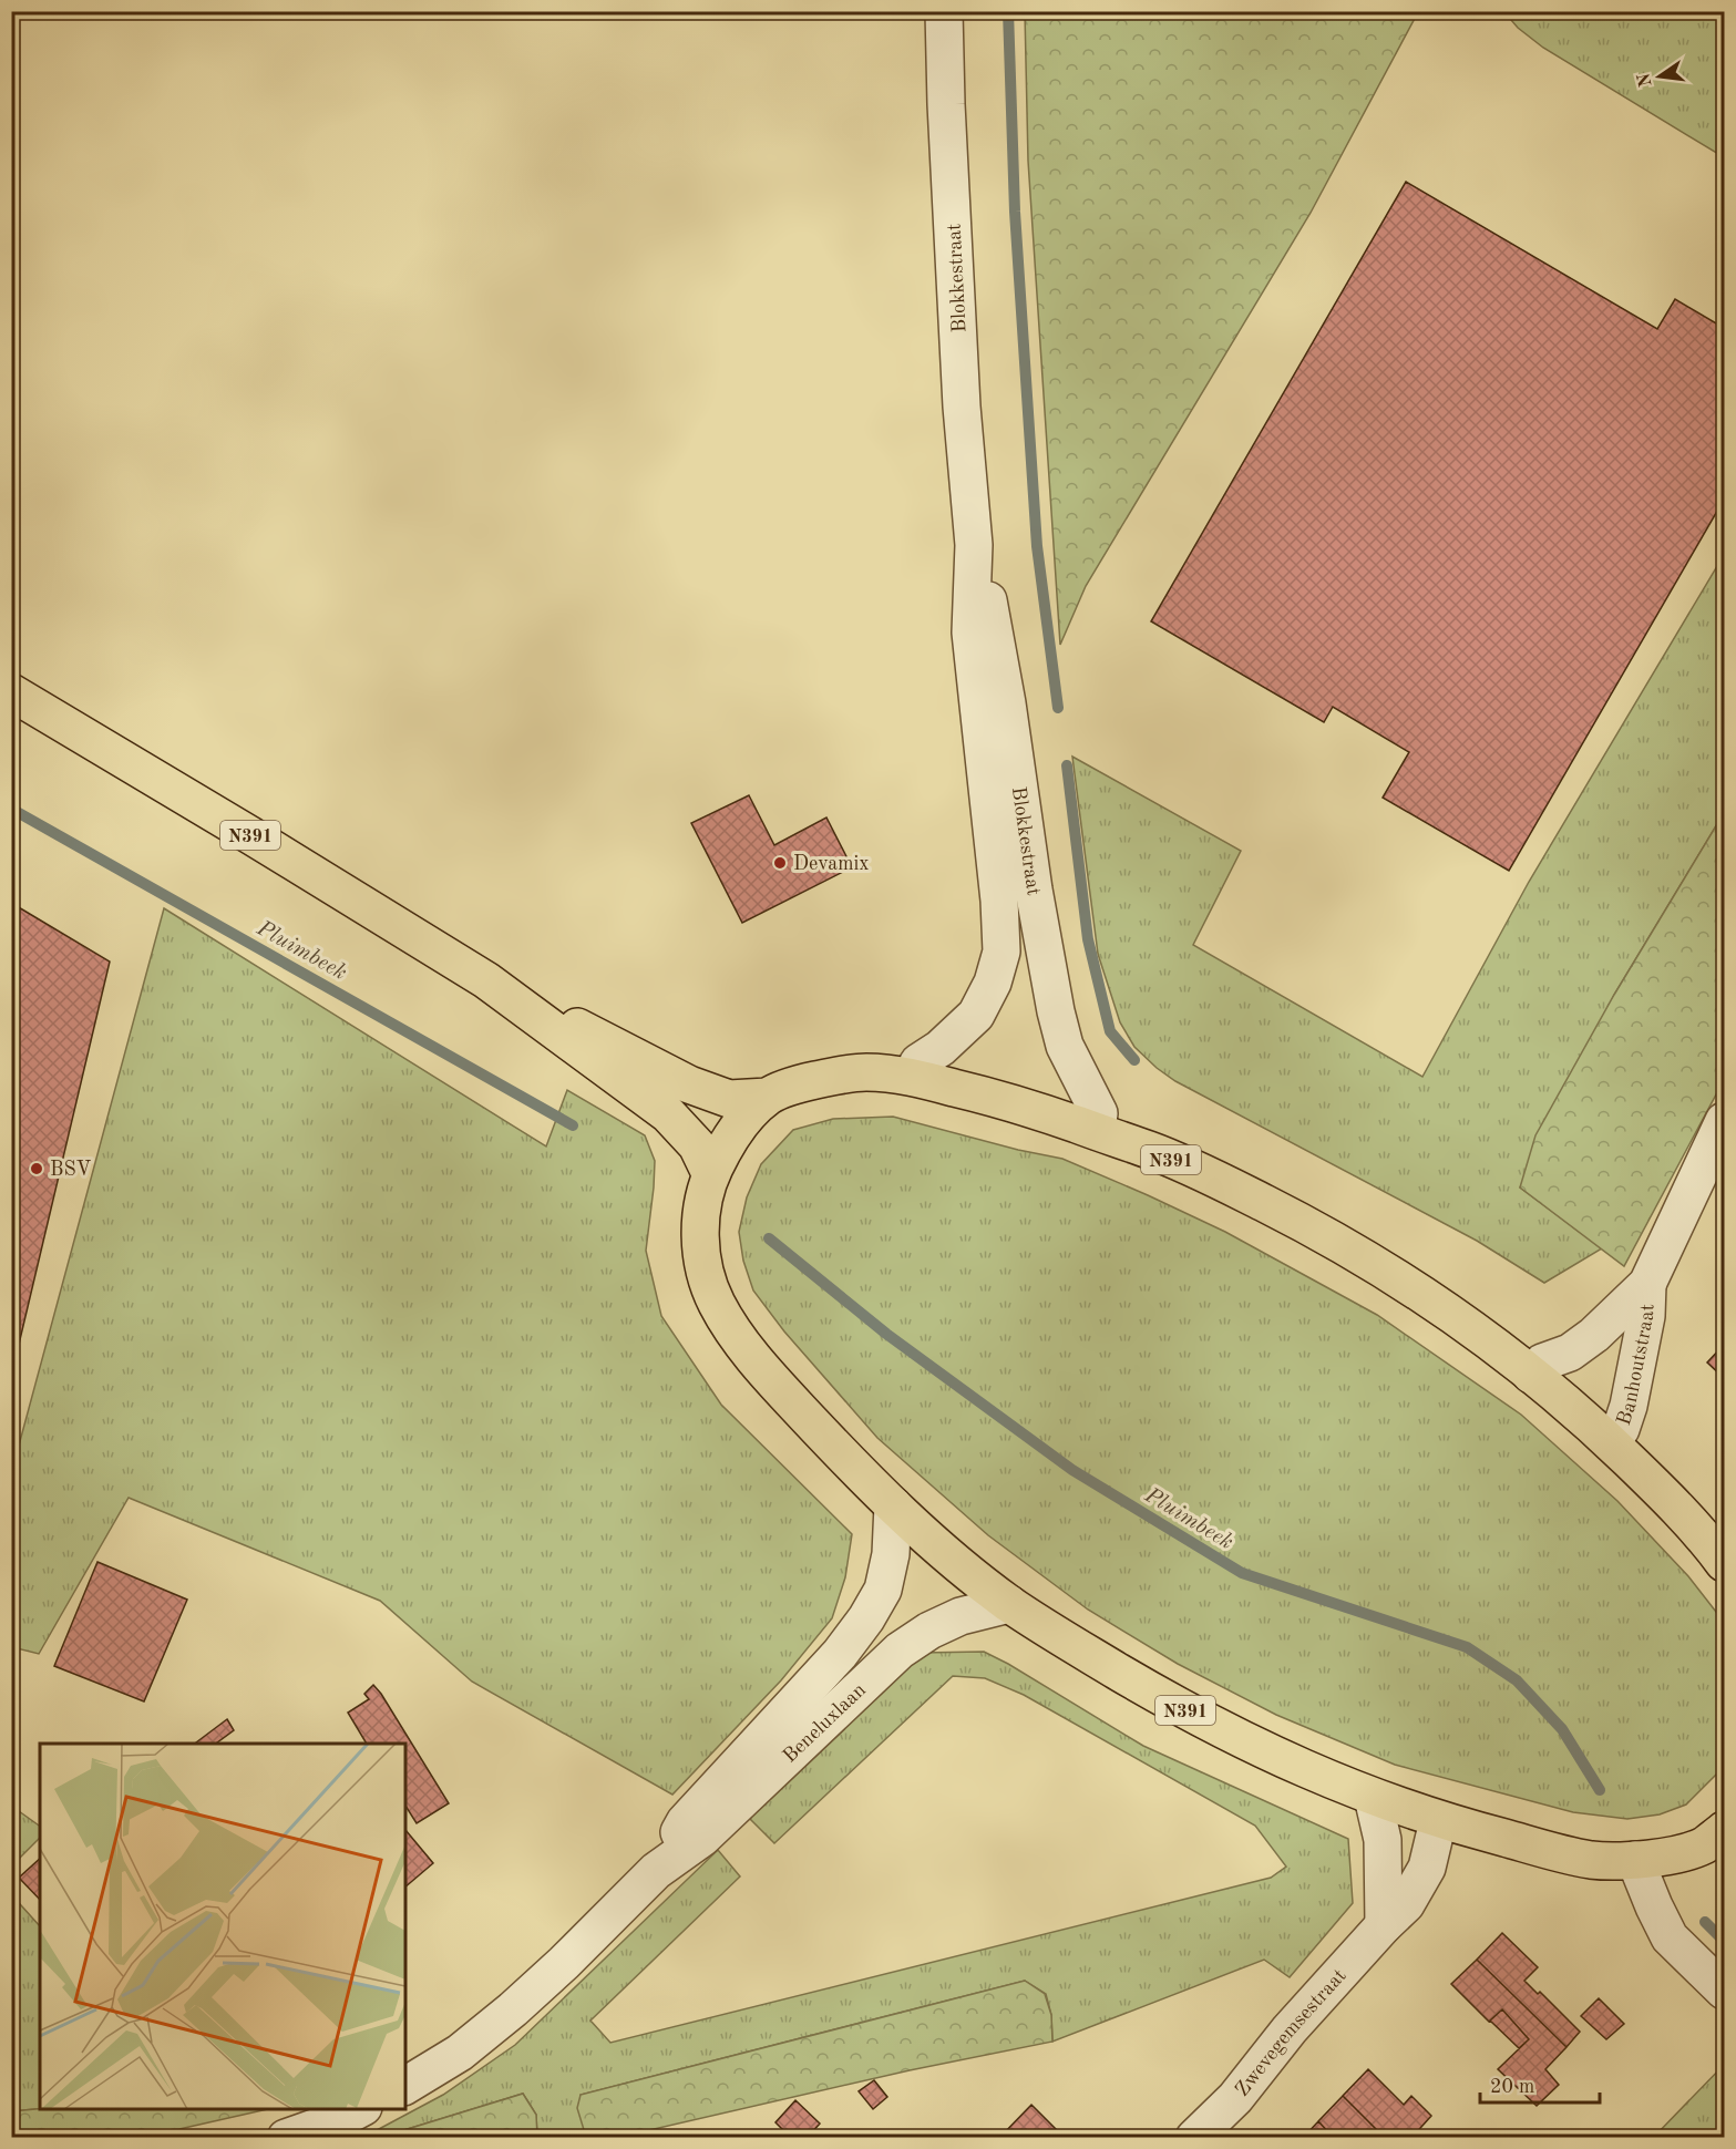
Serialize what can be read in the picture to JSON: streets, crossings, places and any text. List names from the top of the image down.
{
  "streets": {
    "main road": ["N391"],
    "street": [
      "Blokkestraat",
      "Banhoutstraat",
      "Beneluxlaan",
      "Zwevegemsestraat"
    ]
  },
  "crossings": [
    ["Blokkestraat", "N391"],
    ["N391", "Banhoutstraat"],
    ["N391", "Beneluxlaan"],
    ["N391", "Zwevegemsestraat"]
  ],
  "water": ["Pluimbeek"],
  "places": ["Devamix", "BSV"],
  "scale_bar": "20 m",
  "north": "left"
}
